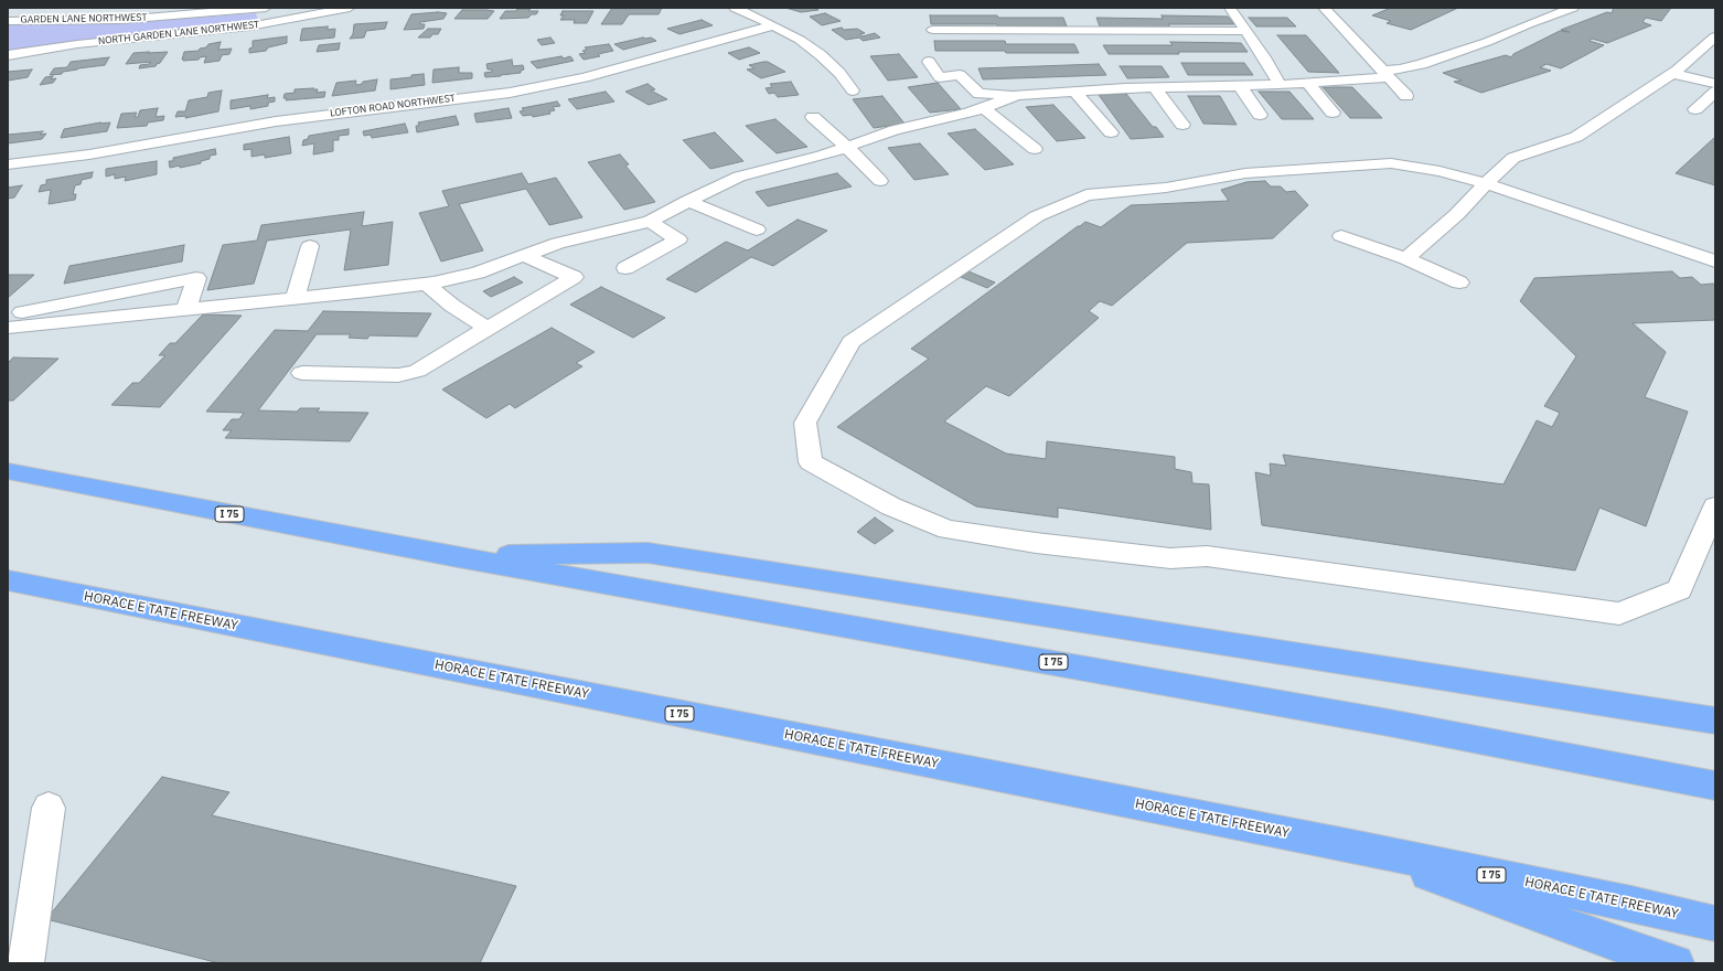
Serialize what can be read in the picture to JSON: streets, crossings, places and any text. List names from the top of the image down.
{
  "streets": {
    "highway": ["I 75", "HORACE E TATE FREEWAY"],
    "street": ["GARDEN LANE NORTHWEST", "NORTH GARDEN LANE NORTHWEST", "LOFTON ROAD NORTHWEST"]
  }
}
